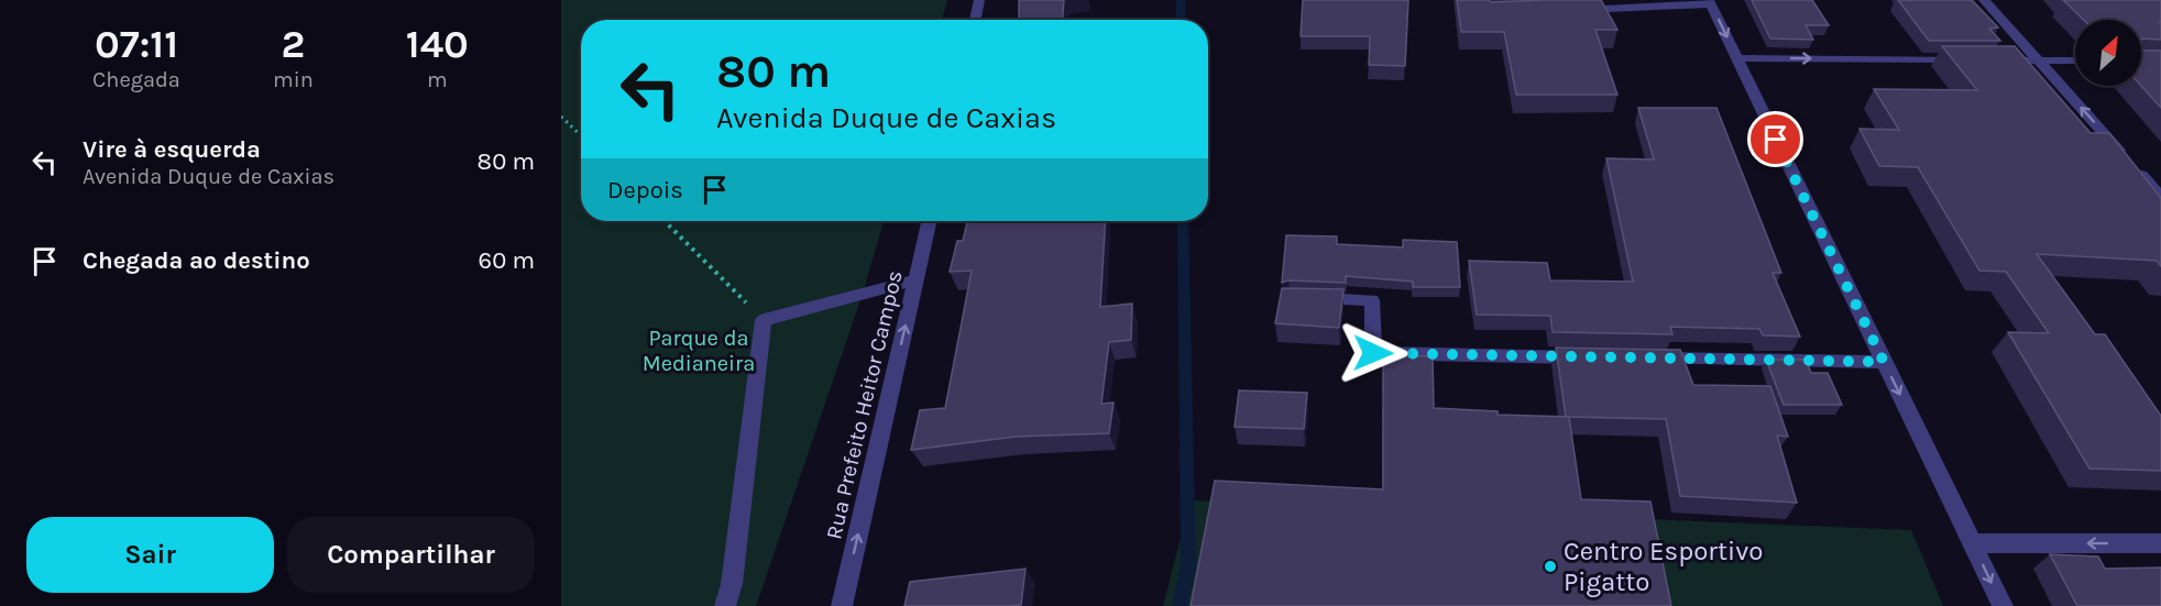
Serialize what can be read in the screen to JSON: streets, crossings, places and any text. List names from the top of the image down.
{
  "streets": {
    "street": ["Rua Prefeito Heitor Campos"]
  },
  "parks": ["Parque da Medianeira"],
  "places": ["Centro Esportivo Pigatto"],
  "north": "top right",
  "page": {
    "eta": [
      "07:11",
      "Chegada",
      "2",
      "min",
      "140",
      "m"
    ],
    "turn": ["80 m", "Avenida Duque de Caxias"],
    "list": [
      {
        "name": "Vire à esquerda",
        "note": "Avenida Duque de Caxias",
        "value": "80 m"
      },
      {
        "name": "Chegada ao destino",
        "value": "60 m"
      }
    ],
    "then": "Depois",
    "buttons": ["Sair", "Compartilhar"]
  }
}
